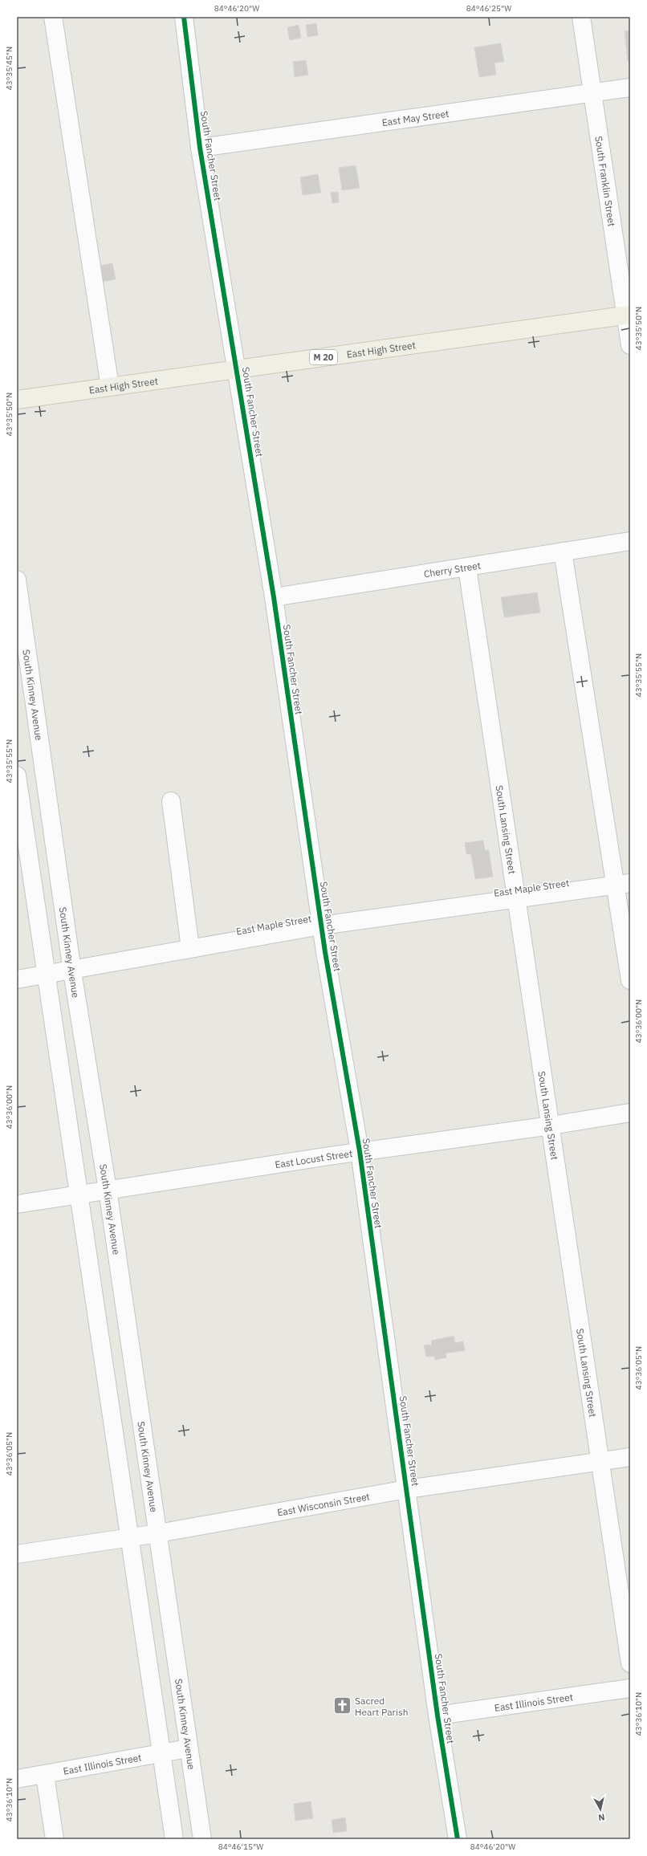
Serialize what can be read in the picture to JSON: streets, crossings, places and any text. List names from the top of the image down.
{
  "streets": {
    "main road": ["East High Street", "M 20"],
    "street": [
      "East May Street",
      "South Fancher Street",
      "South Franklin Street",
      "Cherry Street",
      "South Kinney Avenue",
      "South Lansing Street",
      "East Maple Street",
      "East Locust Street",
      "East Wisconsin Street",
      "East Illinois Street"
    ]
  },
  "crossings": [
    ["East May Street", "South Fancher Street"],
    ["East May Street", "South Franklin Street"],
    ["South Fancher Street", "East High Street"],
    ["South Fancher Street", "Cherry Street"],
    ["South Fancher Street", "East Maple Street"],
    ["South Fancher Street", "East Locust Street"],
    ["South Fancher Street", "East Wisconsin Street"],
    ["South Fancher Street", "East Illinois Street"],
    ["South Franklin Street", "East High Street"],
    ["Cherry Street", "South Lansing Street"],
    ["South Kinney Avenue", "East Maple Street"],
    ["South Kinney Avenue", "East Locust Street"],
    ["South Kinney Avenue", "East Wisconsin Street"],
    ["South Kinney Avenue", "East Illinois Street"],
    ["South Lansing Street", "East Maple Street"],
    ["South Lansing Street", "East Locust Street"],
    ["South Lansing Street", "East Wisconsin Street"]
  ],
  "places": {
    "church": ["Sacred Heart Parish"]
  },
  "north": "bottom",
  "coordinates": [
    "84°46'20\"W",
    "84°46'25\"W",
    "43°35'45\"N",
    "43°35'50\"N",
    "43°35'55\"N",
    "43°36'00\"N",
    "43°36'05\"N",
    "43°36'10\"N",
    "84°46'15\"W"
  ]
}
